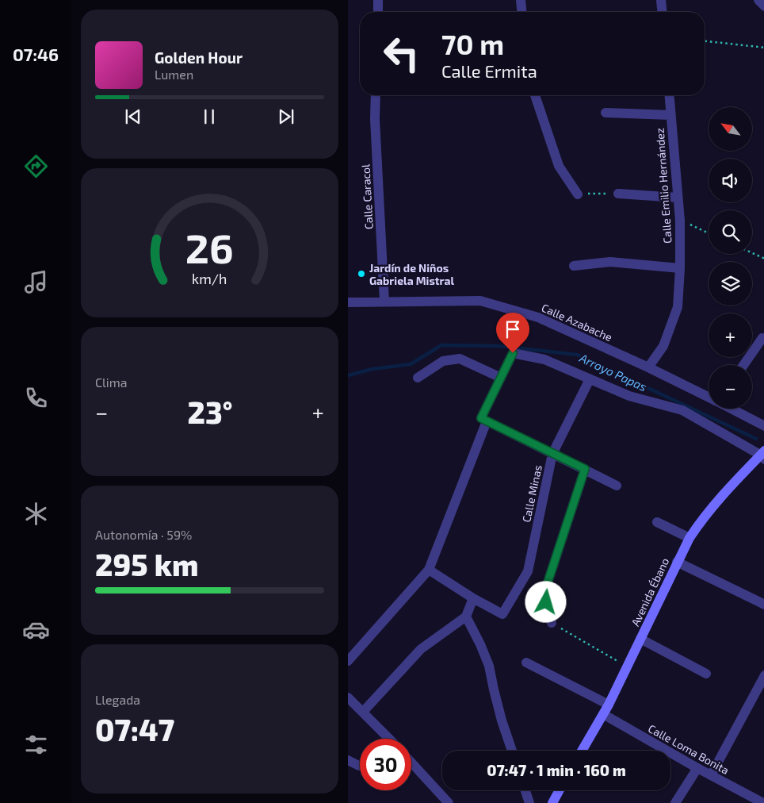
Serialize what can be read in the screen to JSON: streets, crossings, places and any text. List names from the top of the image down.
{
  "streets": {
    "main road": ["Avenida Ébano"],
    "street": [
      "Calle Emilio Hernández",
      "Calle Caracol",
      "Calle Azabache",
      "Calle Minas",
      "Calle Loma Bonita"
    ]
  },
  "crossings": [
    ["Calle Emilio Hernández", "Calle Azabache"],
    ["Calle Caracol", "Calle Azabache"],
    ["Avenida Ébano", "Calle Loma Bonita"]
  ],
  "water": ["Arroyo Papas"],
  "places": ["Jardín de Niños Gabriela Mistral"],
  "north": "top left",
  "page": {
    "tabs": "07:46",
    "turn": ["70 m", "Calle Ermita"],
    "song": ["Golden Hour", "Lumen"],
    "map_buttons": ["+", "−"],
    "tile": [
      "Clima",
      ["Autonomía · 59%", "295 km"],
      ["Llegada", "07:47"]
    ],
    "heat": ["−", "23°", "+"],
    "limit": "30",
    "trip": "07:47 · 1 min · 160 m",
    "gauge": ["26", "km/h"]
  }
}
